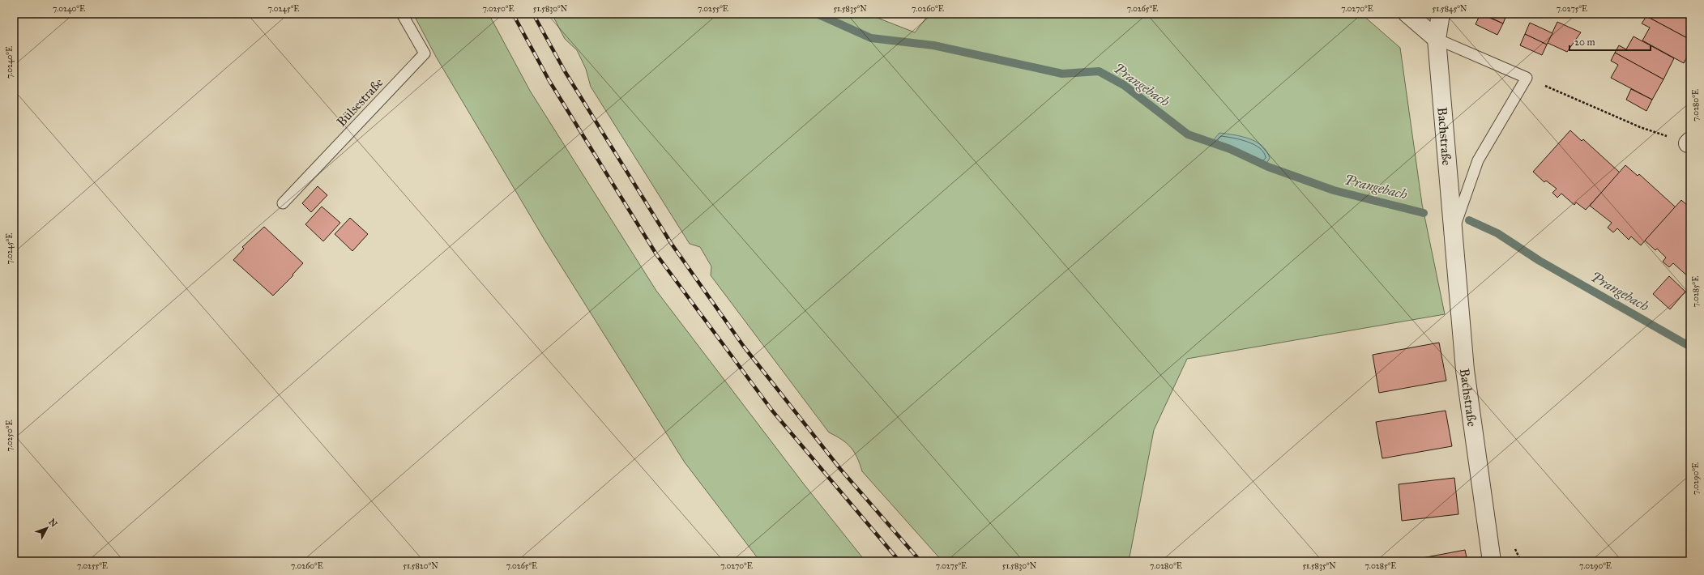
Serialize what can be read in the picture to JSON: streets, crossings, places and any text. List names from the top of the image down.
{
  "streets": {
    "street": ["Bachstraße"],
    "lane": ["Bülsestraße"]
  },
  "water": ["Prangebach"],
  "scale_bar": "20 m",
  "north": "top right",
  "coordinates": [
    "7.0240°E",
    "7.0245°E",
    "7.0250°E",
    "51.5830°N",
    "7.0255°E",
    "51.5835°N",
    "7.0260°E",
    "7.0265°E",
    "7.0270°E",
    "51.5845°N",
    "7.0275°E",
    "7.0280°E",
    "7.0285°E",
    "7.0290°E",
    "51.5820°N"
  ]
}
